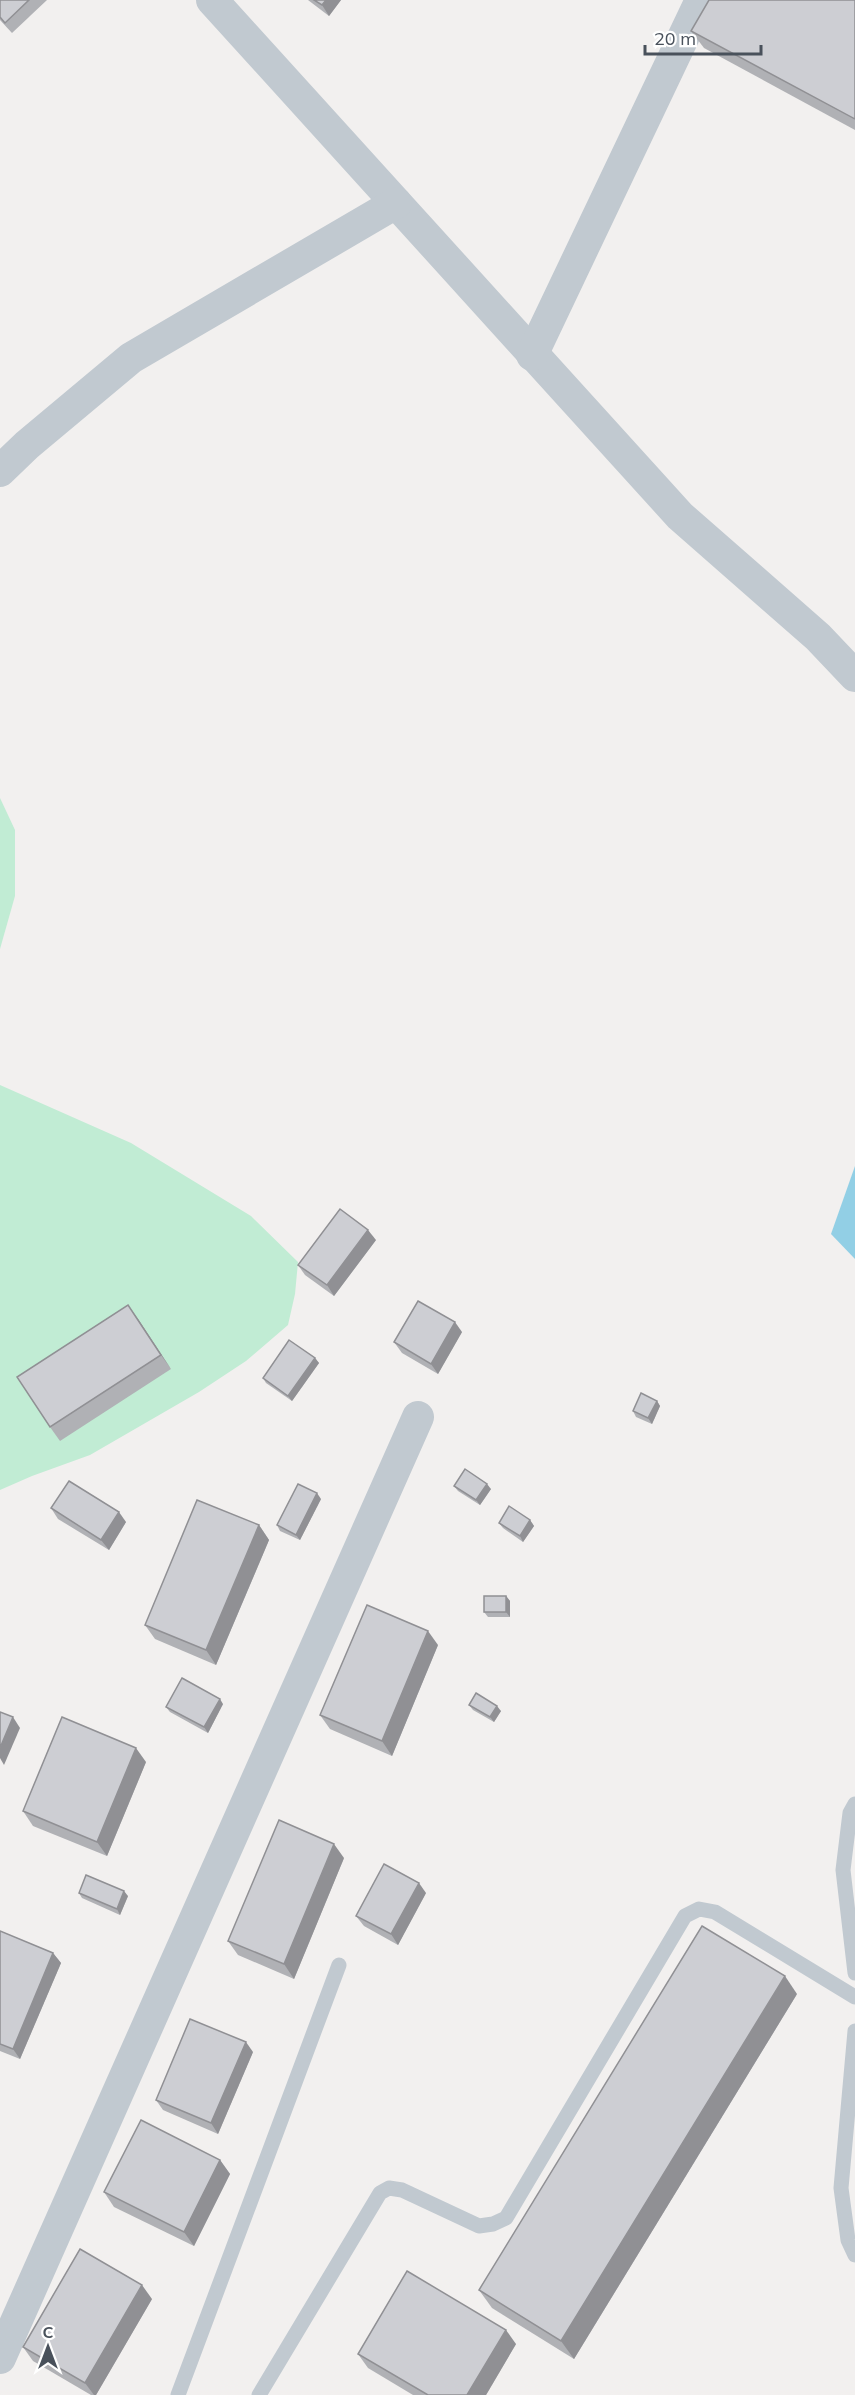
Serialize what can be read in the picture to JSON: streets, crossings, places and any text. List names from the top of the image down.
{
  "scale_bar": "20 m",
  "north": "top"
}
